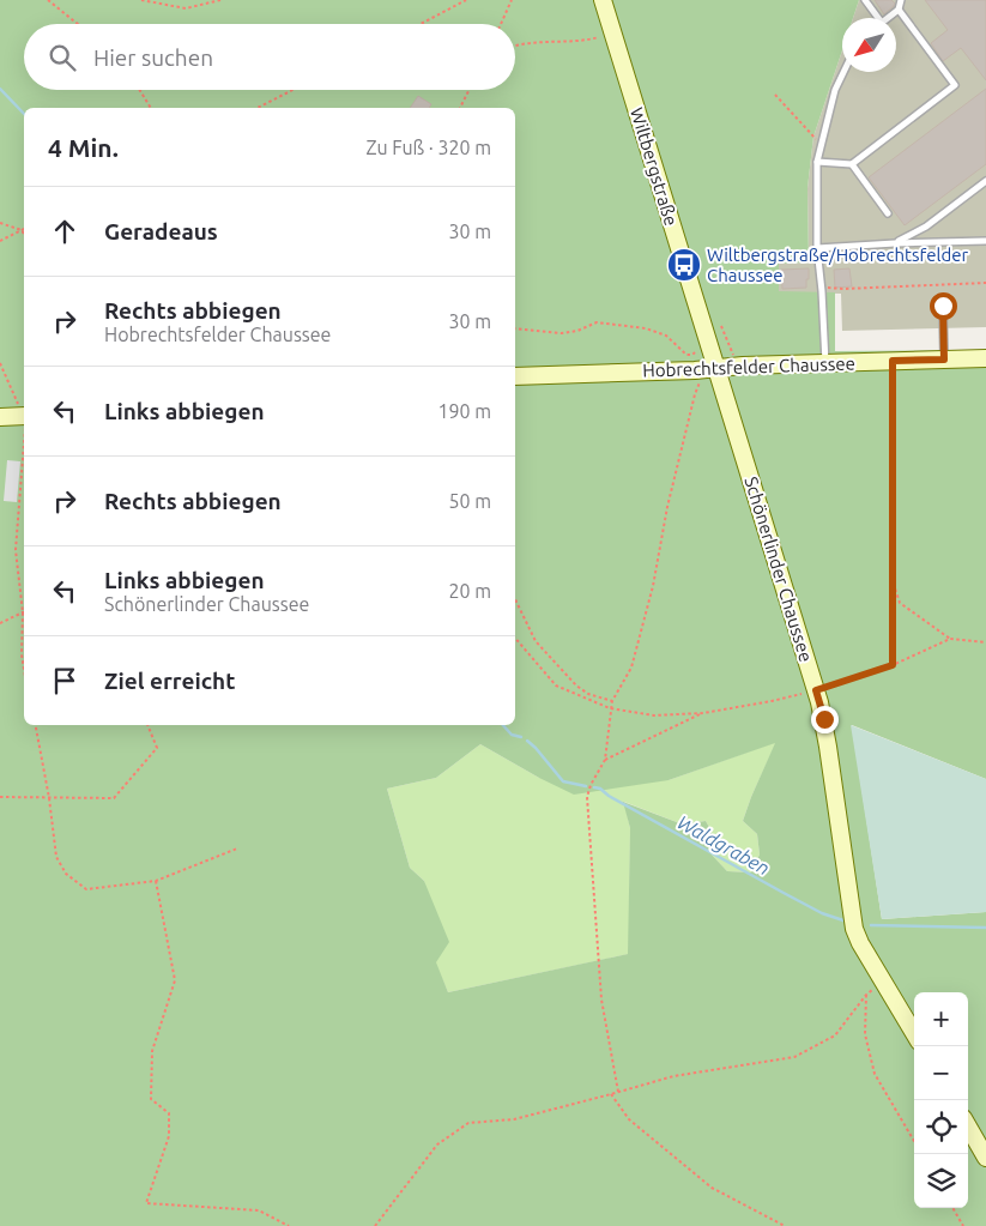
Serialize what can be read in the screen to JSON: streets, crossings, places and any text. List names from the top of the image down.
{
  "streets": {
    "main road": ["Wiltbergstraße", "Hobrechtsfelder Chaussee", "Schönerlinder Chaussee"]
  },
  "crossings": [
    ["Wiltbergstraße", "Hobrechtsfelder Chaussee"],
    ["Wiltbergstraße", "Schönerlinder Chaussee"],
    ["Hobrechtsfelder Chaussee", "Schönerlinder Chaussee"]
  ],
  "water": ["Waldgraben"],
  "places": {
    "bus stop": ["Wiltbergstraße/Hobrechtsfelder Chaussee"]
  },
  "north": "bottom left",
  "page": {
    "search": "Hier suchen",
    "heading": ["4 Min.", "Zu Fuß · 320 m"],
    "list": [
      ["Geradeaus", "30 m"],
      ["Rechts abbiegen", "Hobrechtsfelder Chaussee", "30 m"],
      ["Links abbiegen", "190 m"],
      ["Rechts abbiegen", "50 m"],
      ["Links abbiegen", "Schönerlinder Chaussee", "20 m"],
      "Ziel erreicht"
    ],
    "map_buttons": ["+", "−"]
  }
}
